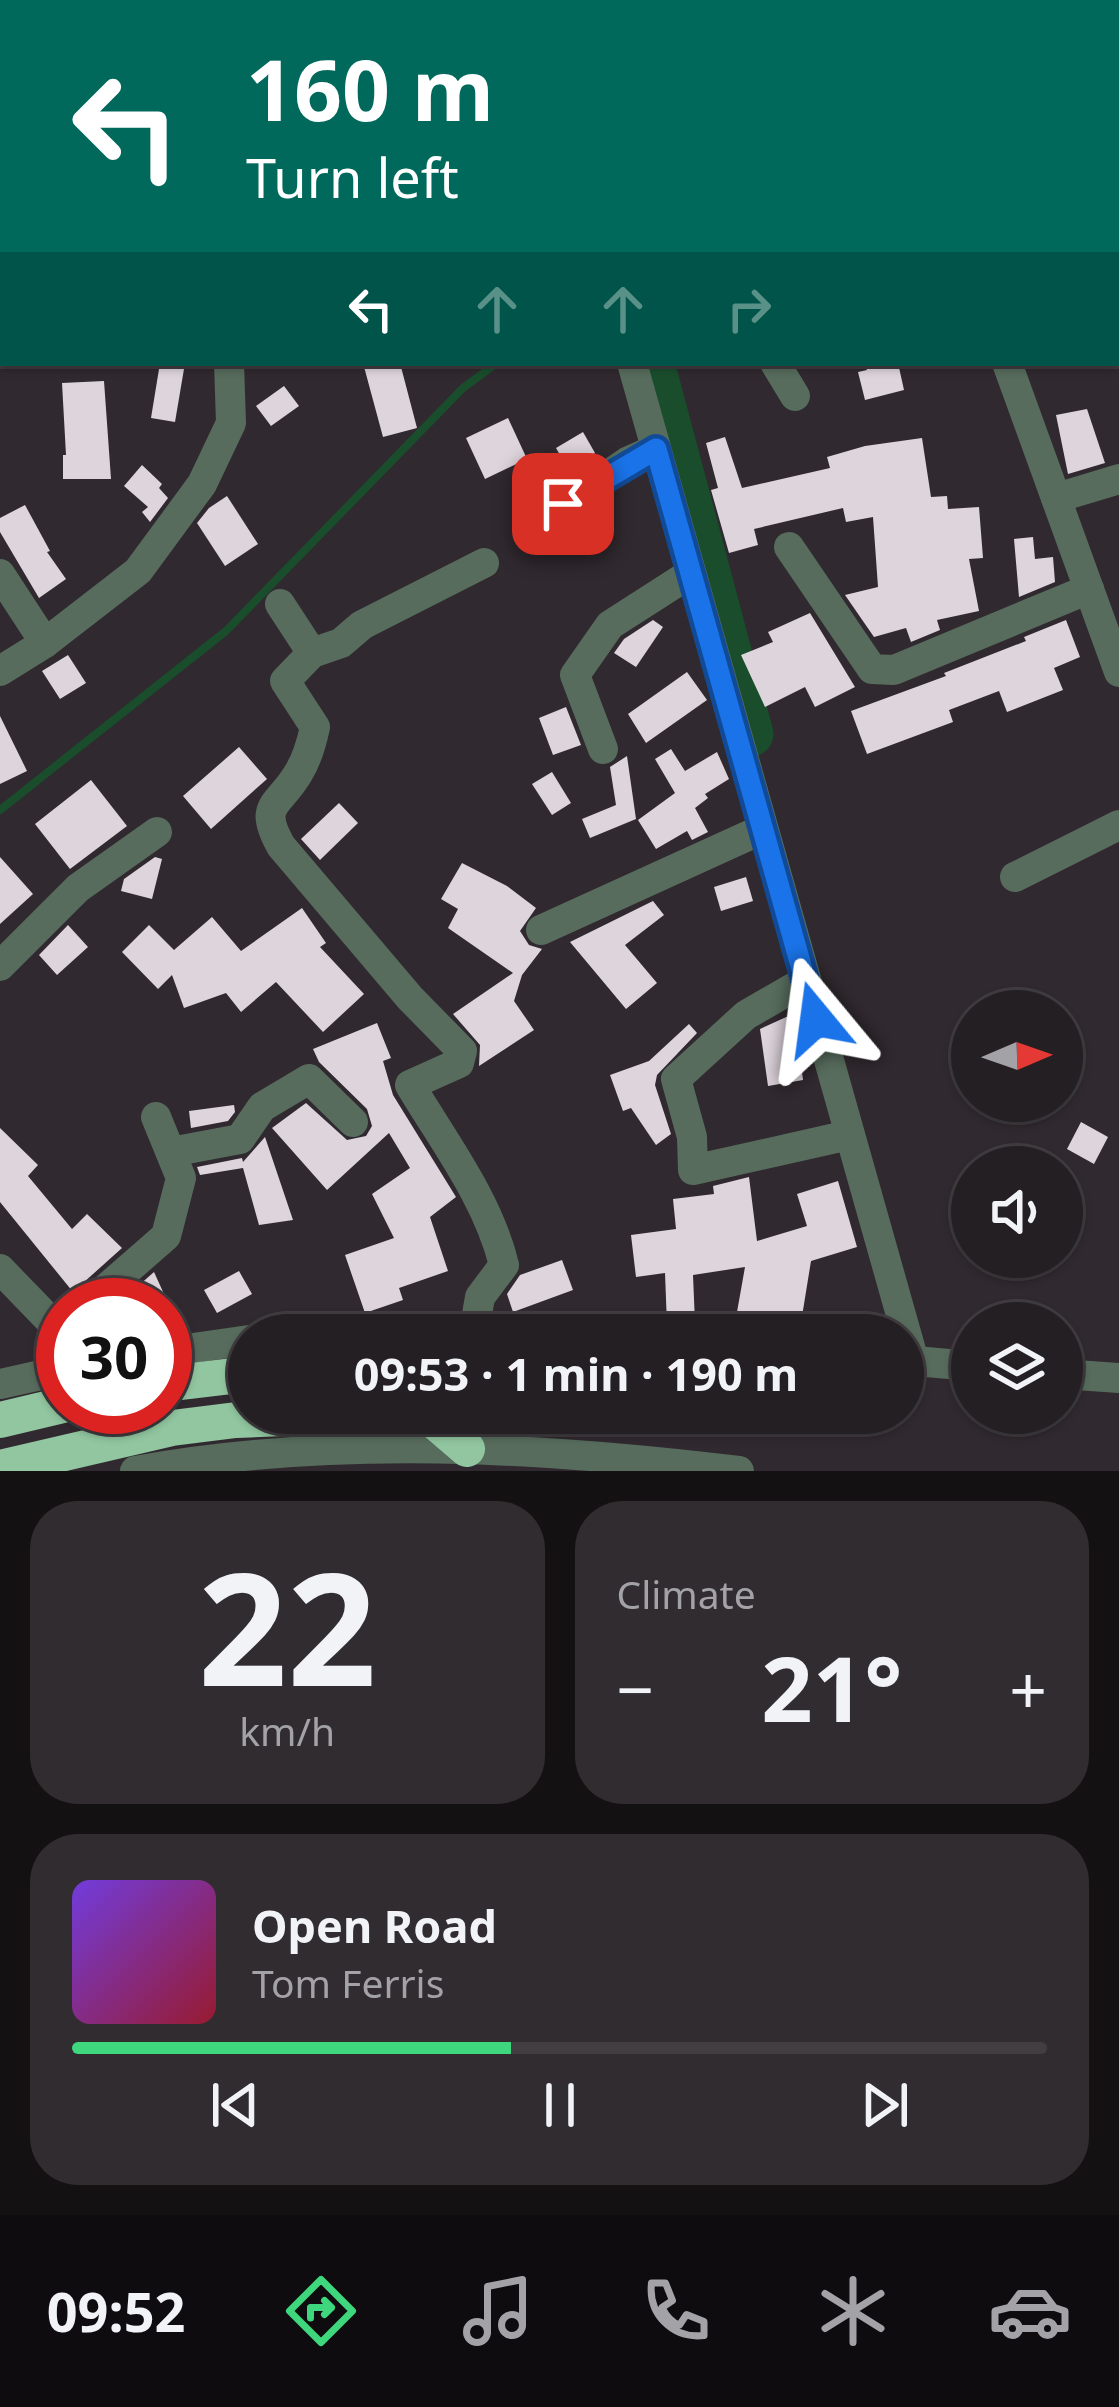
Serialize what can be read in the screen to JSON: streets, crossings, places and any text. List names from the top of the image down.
{
  "north": "right",
  "page": {
    "turn": ["160 m", "Turn left"],
    "limit": "30",
    "trip": "09:53 · 1 min · 190 m",
    "tile": [
      ["22", "km/h"],
      "Climate"
    ],
    "heat": ["−", "21°", "+"],
    "song": ["Open Road", "Tom Ferris"],
    "tabs": "09:52"
  }
}
